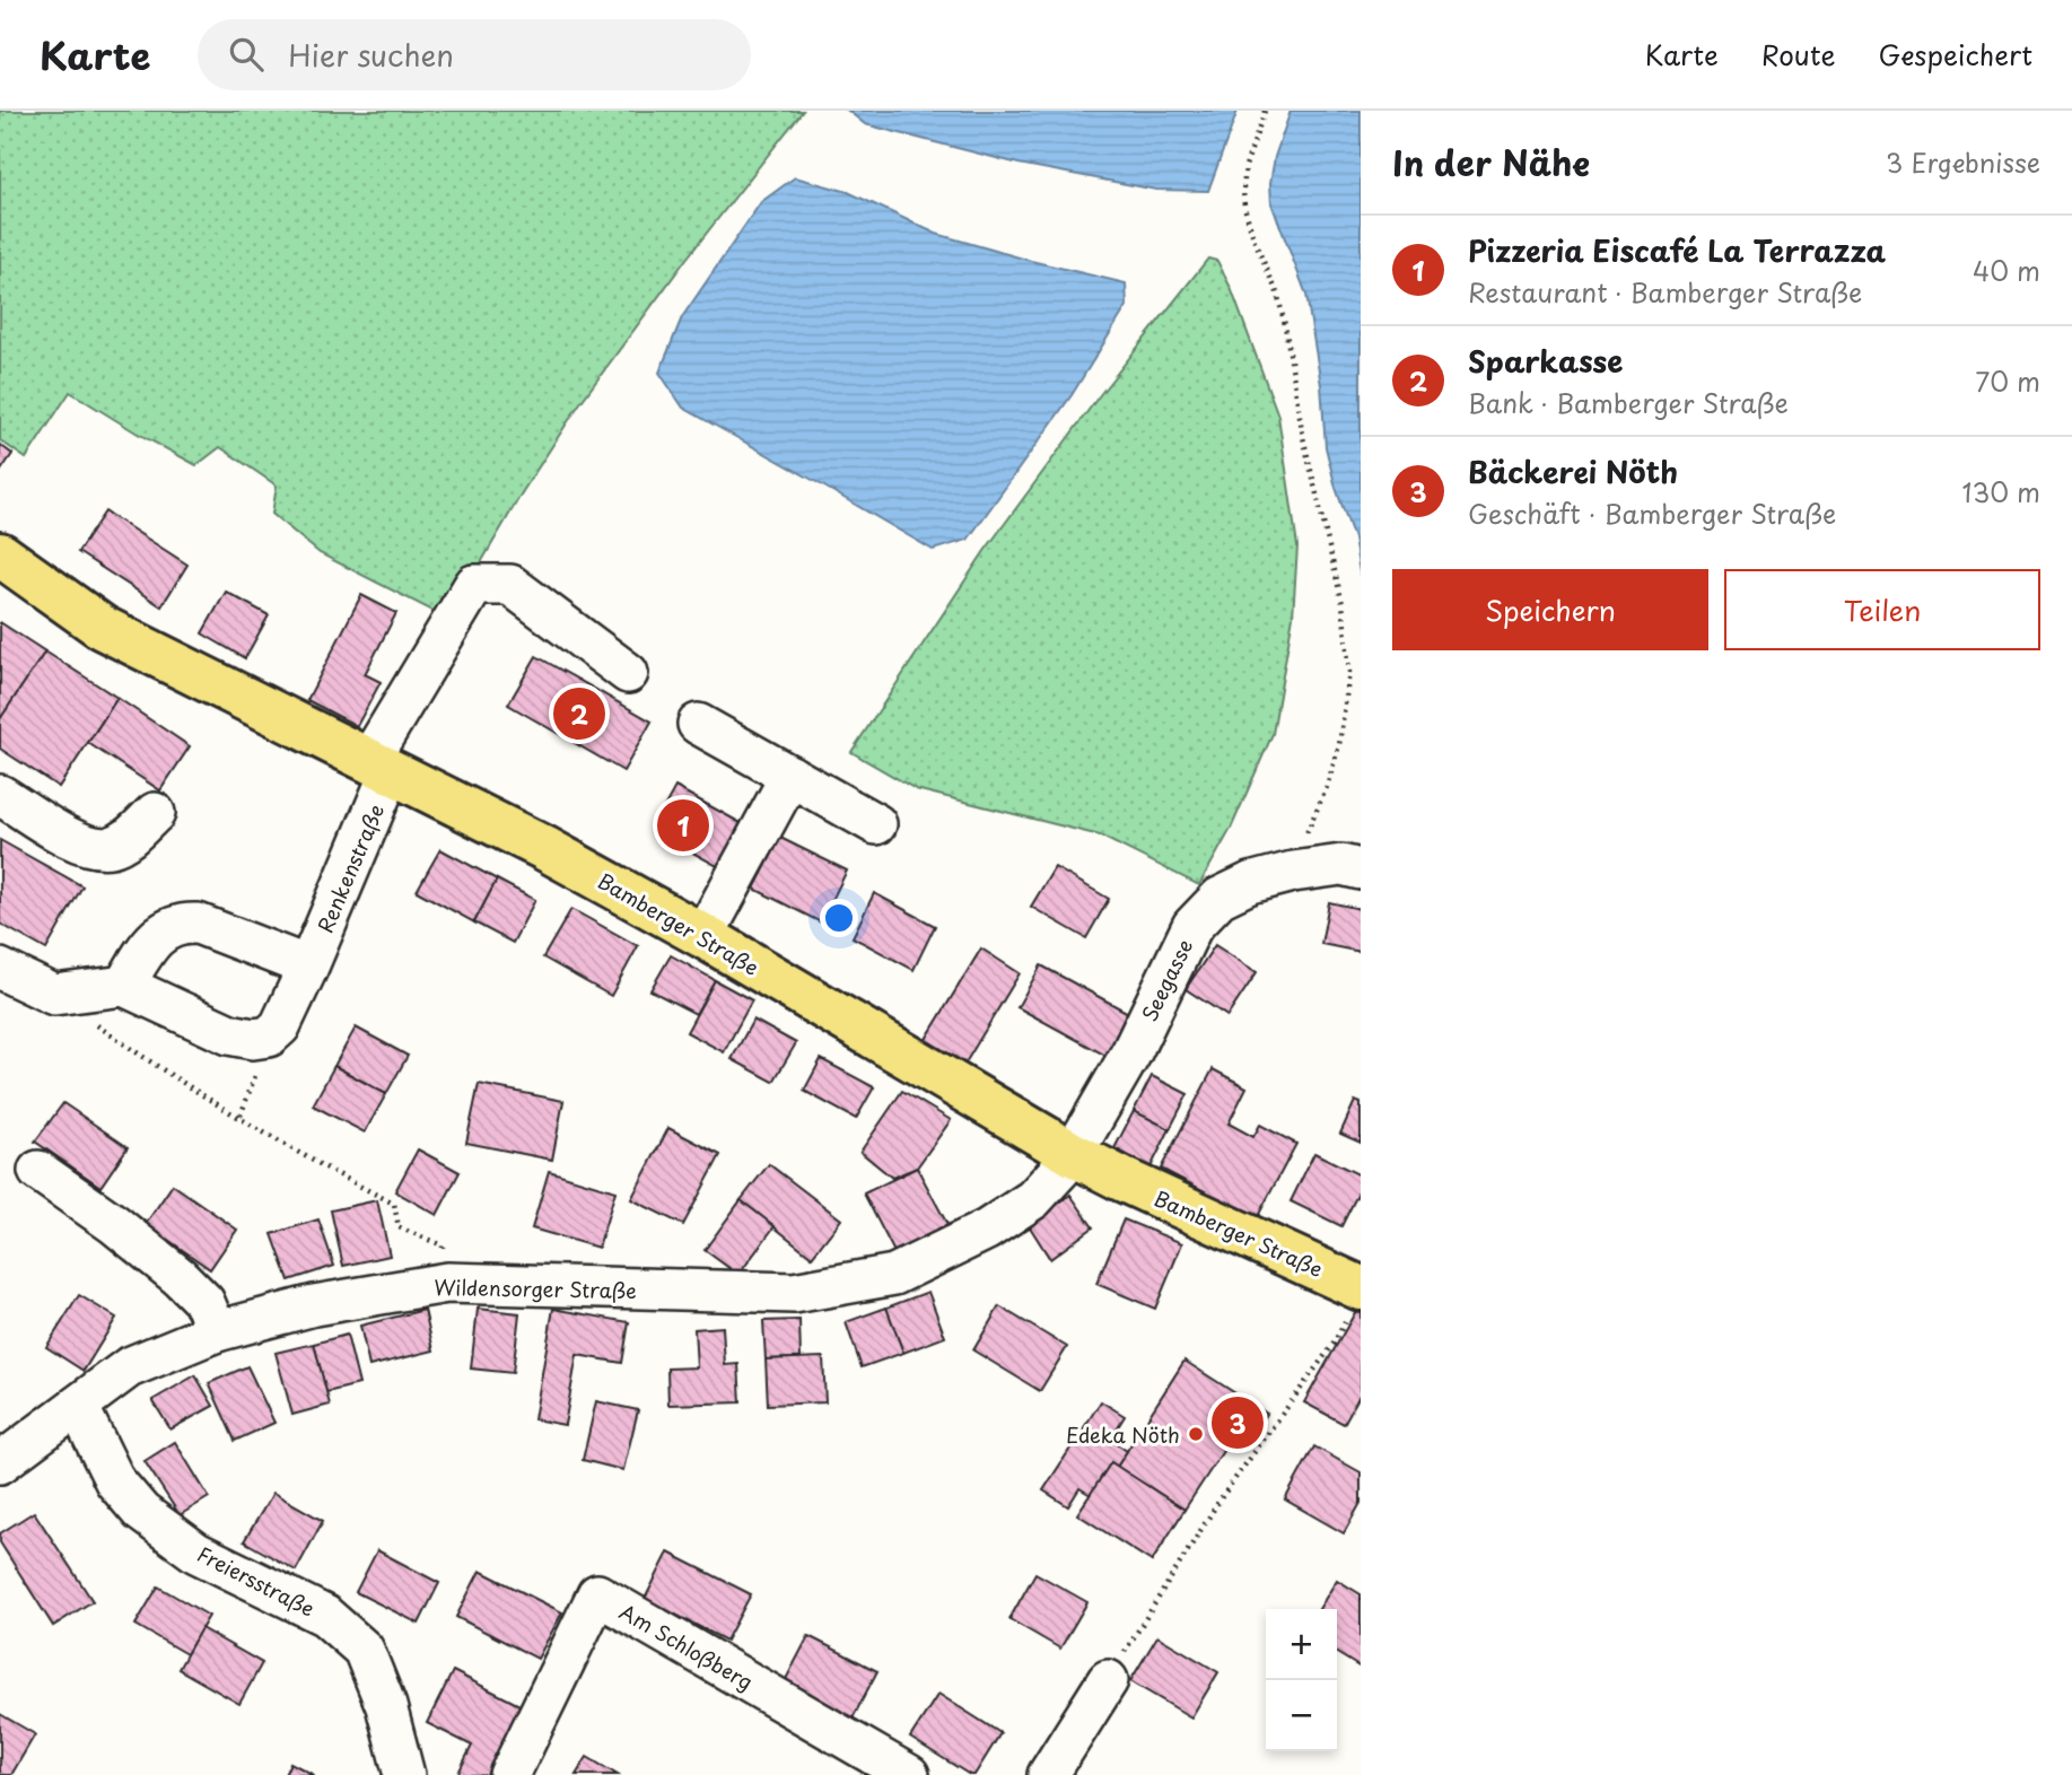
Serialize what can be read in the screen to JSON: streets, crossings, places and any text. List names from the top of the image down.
{
  "streets": {
    "main road": ["Bamberger Straße"],
    "street": [
      "Renkenstraße",
      "Seegasse",
      "Wildensorger Straße",
      "Freiersstraße",
      "Am Schloßberg"
    ]
  },
  "crossings": [
    ["Renkenstraße", "Bamberger Straße"],
    ["Bamberger Straße", "Seegasse"],
    ["Bamberger Straße", "Wildensorger Straße"],
    ["Seegasse", "Wildensorger Straße"],
    ["Wildensorger Straße", "Freiersstraße"]
  ],
  "places": ["Edeka Nöth"],
  "page": {
    "header": "Karte",
    "search": "Hier suchen",
    "nav": ["Karte", "Route", "Gespeichert"],
    "heading": ["In der Nähe", "3 Ergebnisse"],
    "list": [
      {
        "mark": "1",
        "name": "Pizzeria Eiscafé La Terrazza",
        "note": "Restaurant · Bamberger Straße",
        "value": "40 m"
      },
      {
        "mark": "2",
        "name": "Sparkasse",
        "note": "Bank · Bamberger Straße",
        "value": "70 m"
      },
      {
        "mark": "3",
        "name": "Bäckerei Nöth",
        "note": "Geschäft · Bamberger Straße",
        "value": "130 m"
      }
    ],
    "buttons": ["Speichern", "Teilen"],
    "pins": ["2", "1", "3"],
    "map_buttons": ["+", "−"]
  }
}
